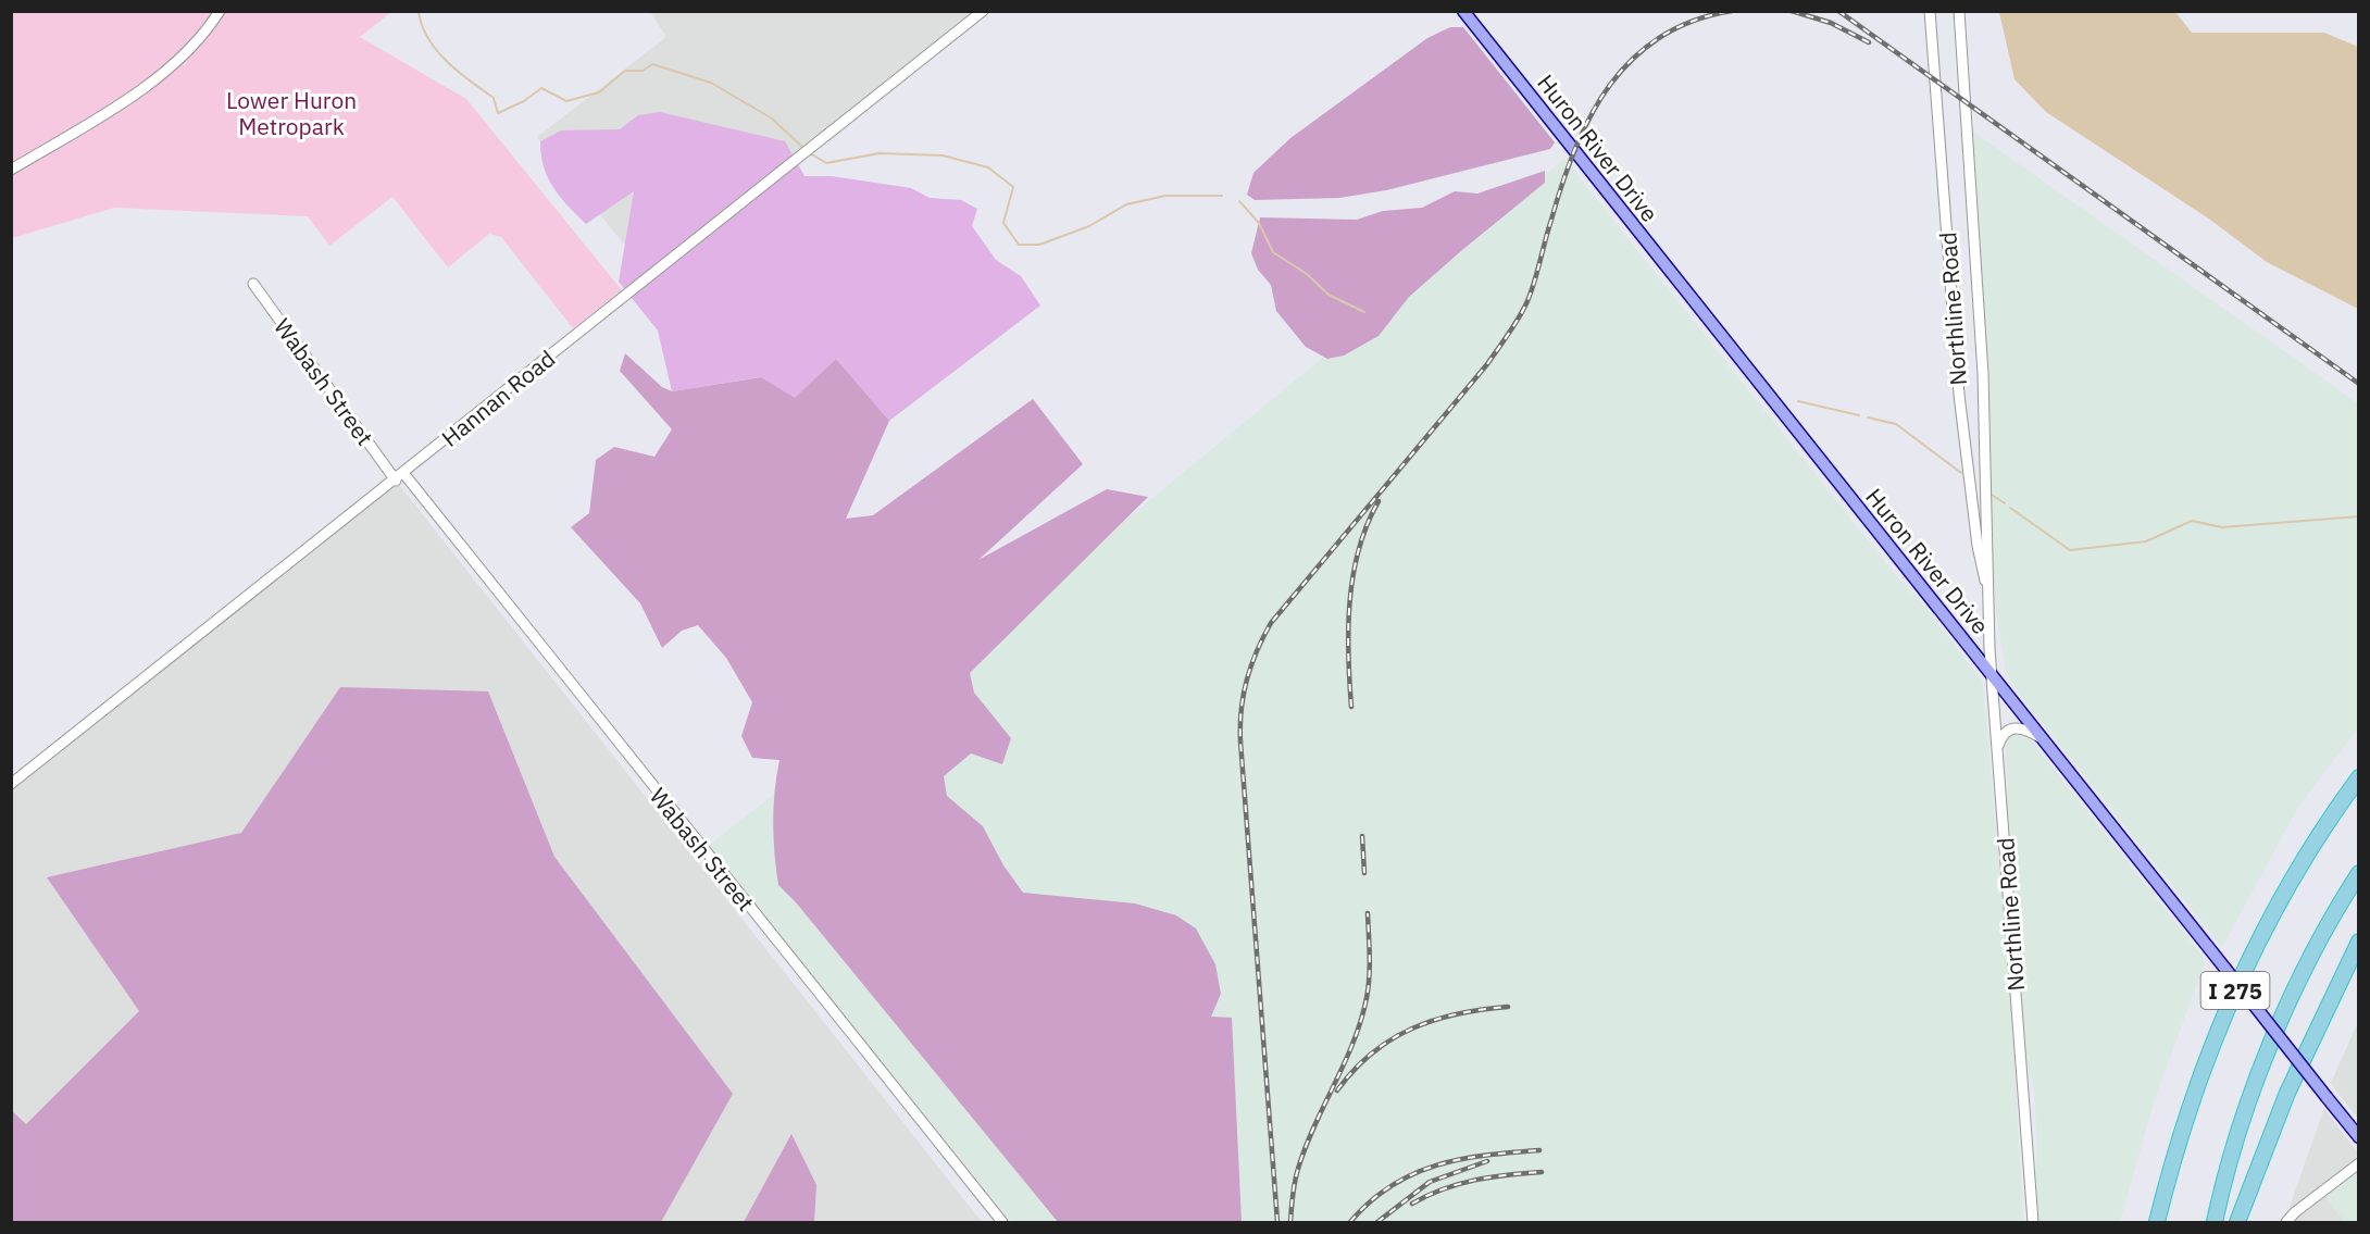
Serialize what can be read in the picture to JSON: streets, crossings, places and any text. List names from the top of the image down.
{
  "streets": {
    "highway": ["I 275"],
    "main road": ["Huron River Drive"],
    "street": ["Northline Road", "Wabash Street", "Hannan Road"]
  },
  "crossings": [
    ["Huron River Drive", "Northline Road"],
    ["Wabash Street", "Hannan Road"]
  ],
  "parks": ["Lower Huron Metropark"]
}
